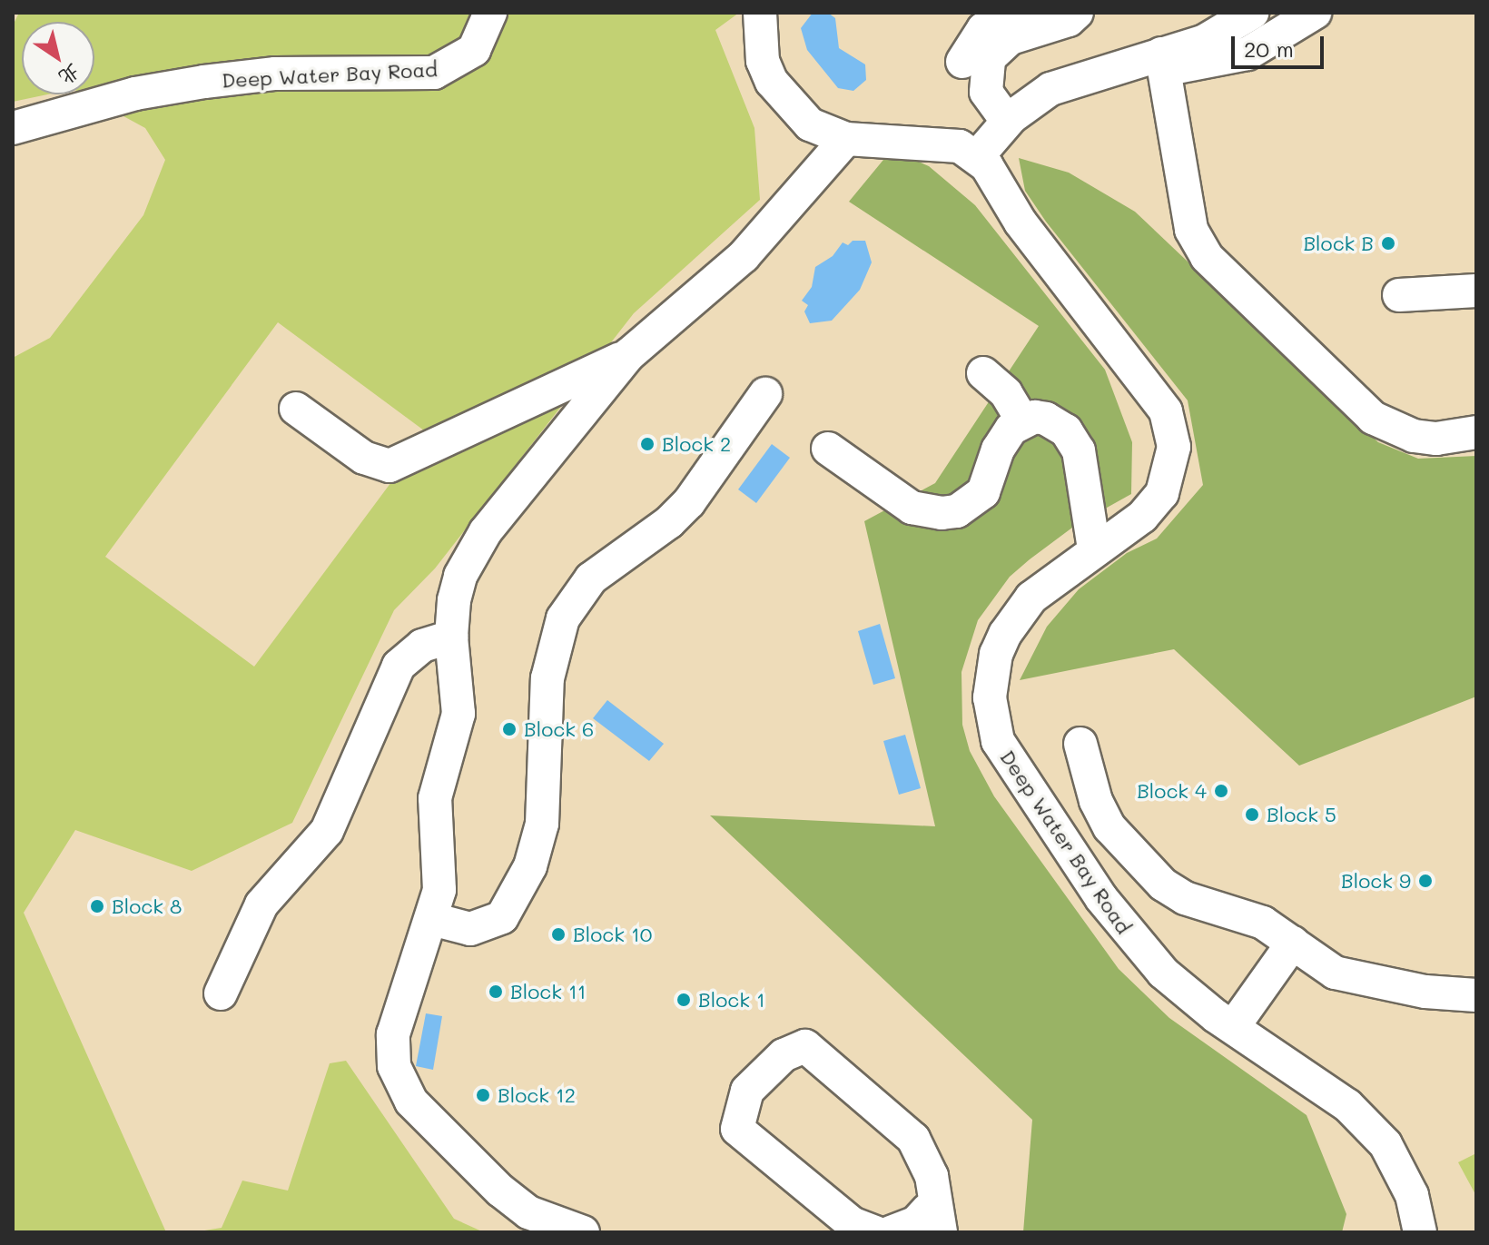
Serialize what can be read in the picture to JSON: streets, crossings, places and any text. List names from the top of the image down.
{
  "streets": {
    "street": ["Deep Water Bay Road"]
  },
  "places": [
    "Block B",
    "Block 2",
    "Block 6",
    "Block 4",
    "Block 5",
    "Block 9",
    "Block 8",
    "Block 10",
    "Block 11",
    "Block 1",
    "Block 12"
  ],
  "scale_bar": "20 m",
  "north": "bottom right"
}
